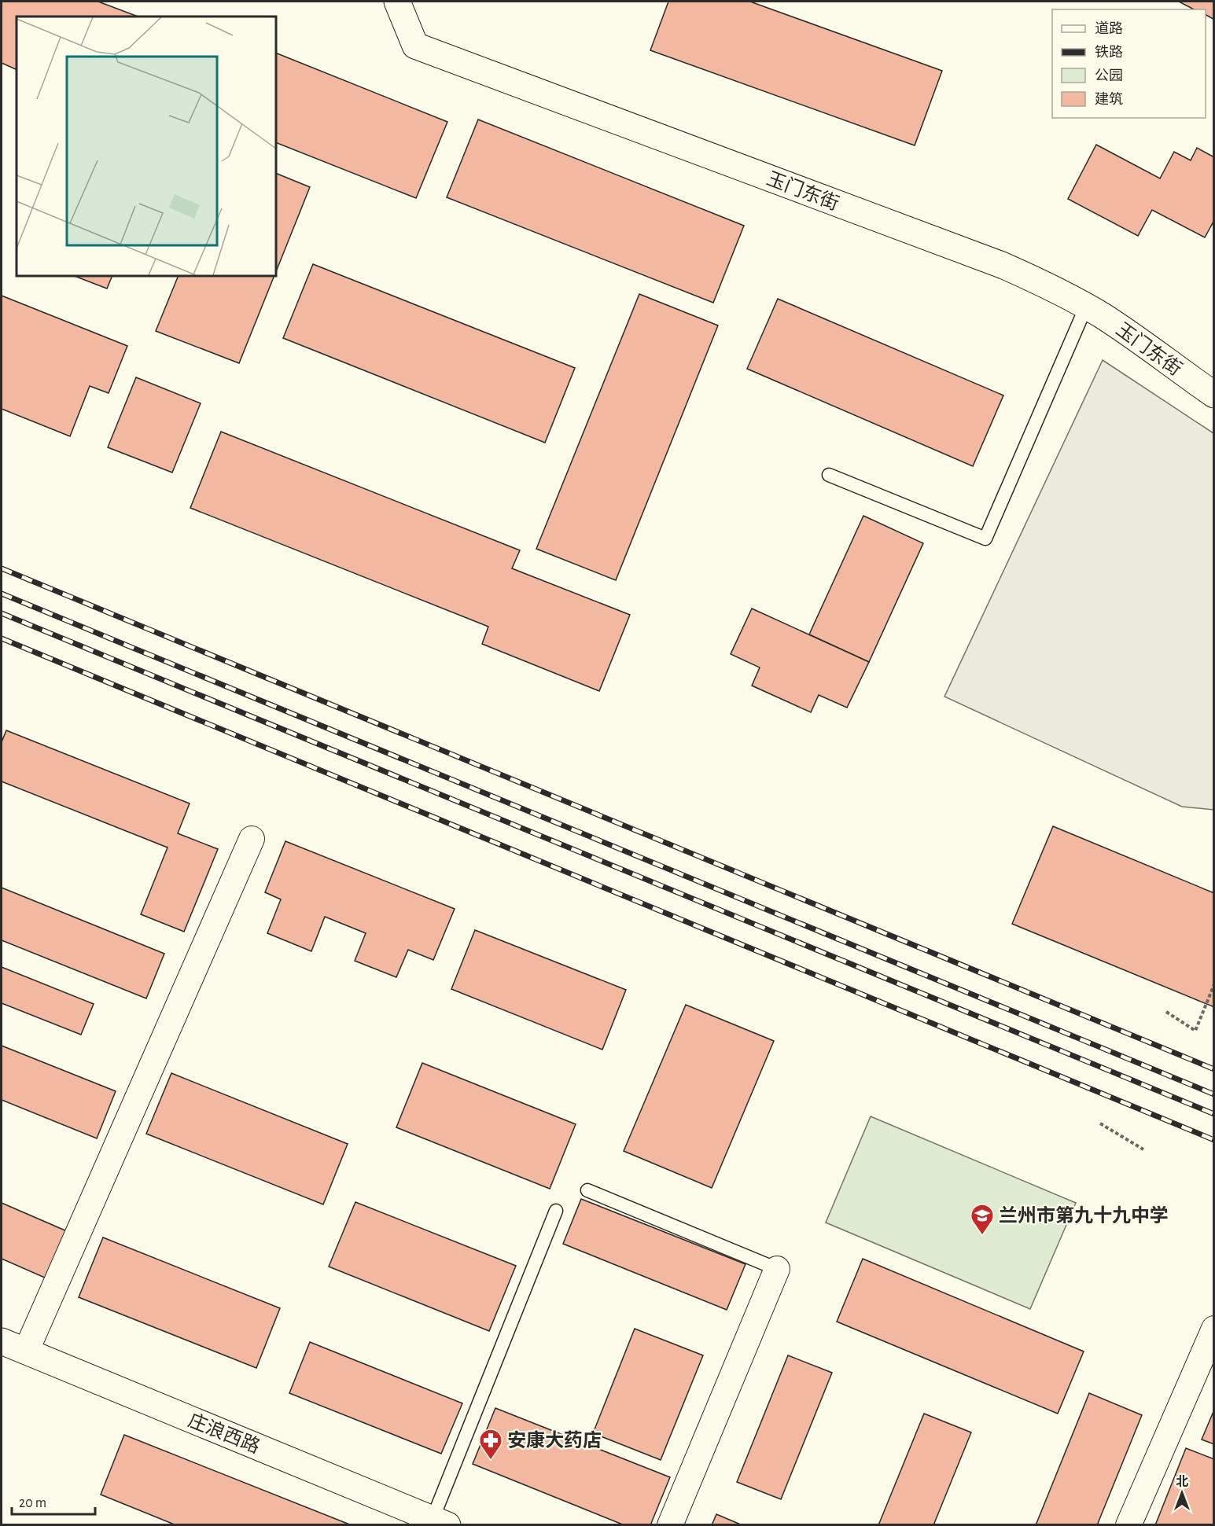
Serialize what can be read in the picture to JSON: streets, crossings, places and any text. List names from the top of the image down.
{
  "streets": {
    "street": ["玉门东街", "庄浪西路"]
  },
  "places": {
    "school or university": ["兰州市第九十九中学"],
    "pharmacy": ["安康大药店"]
  },
  "legend": [
    "道路",
    "铁路",
    "公园",
    "建筑"
  ],
  "scale_bar": "20 m",
  "north": "top"
}
